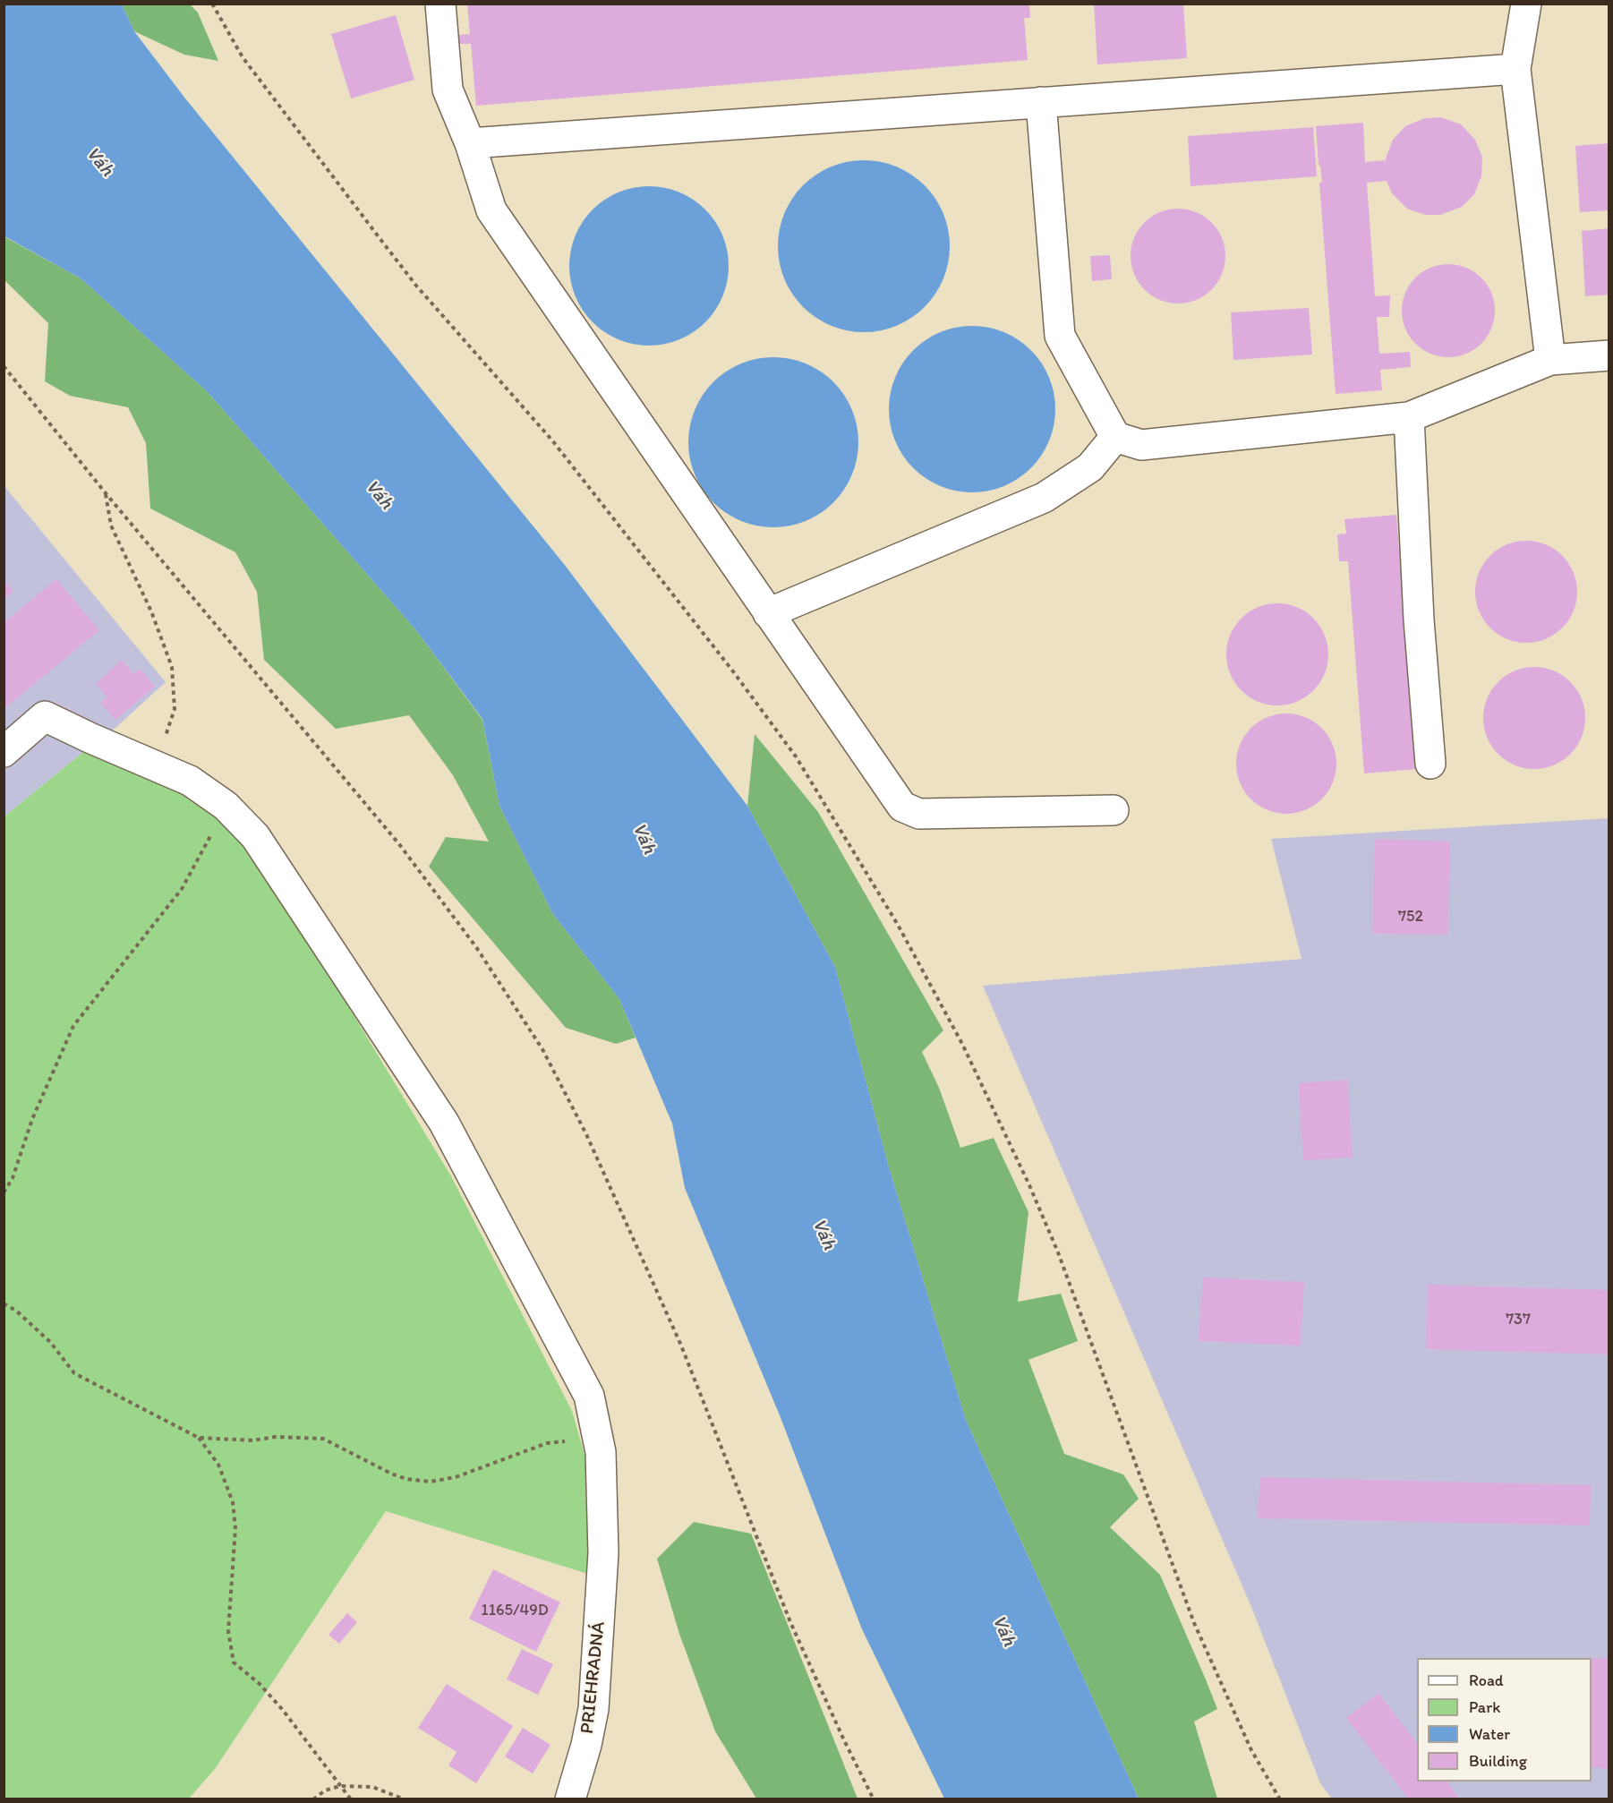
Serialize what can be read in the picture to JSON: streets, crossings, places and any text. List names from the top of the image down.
{
  "streets": {
    "street": ["PRIEHRADNÁ"]
  },
  "water": ["Váh"],
  "house_numbers": ["752", "737", "1165/49D"],
  "legend": [
    "Road",
    "Park",
    "Water",
    "Building"
  ]
}
